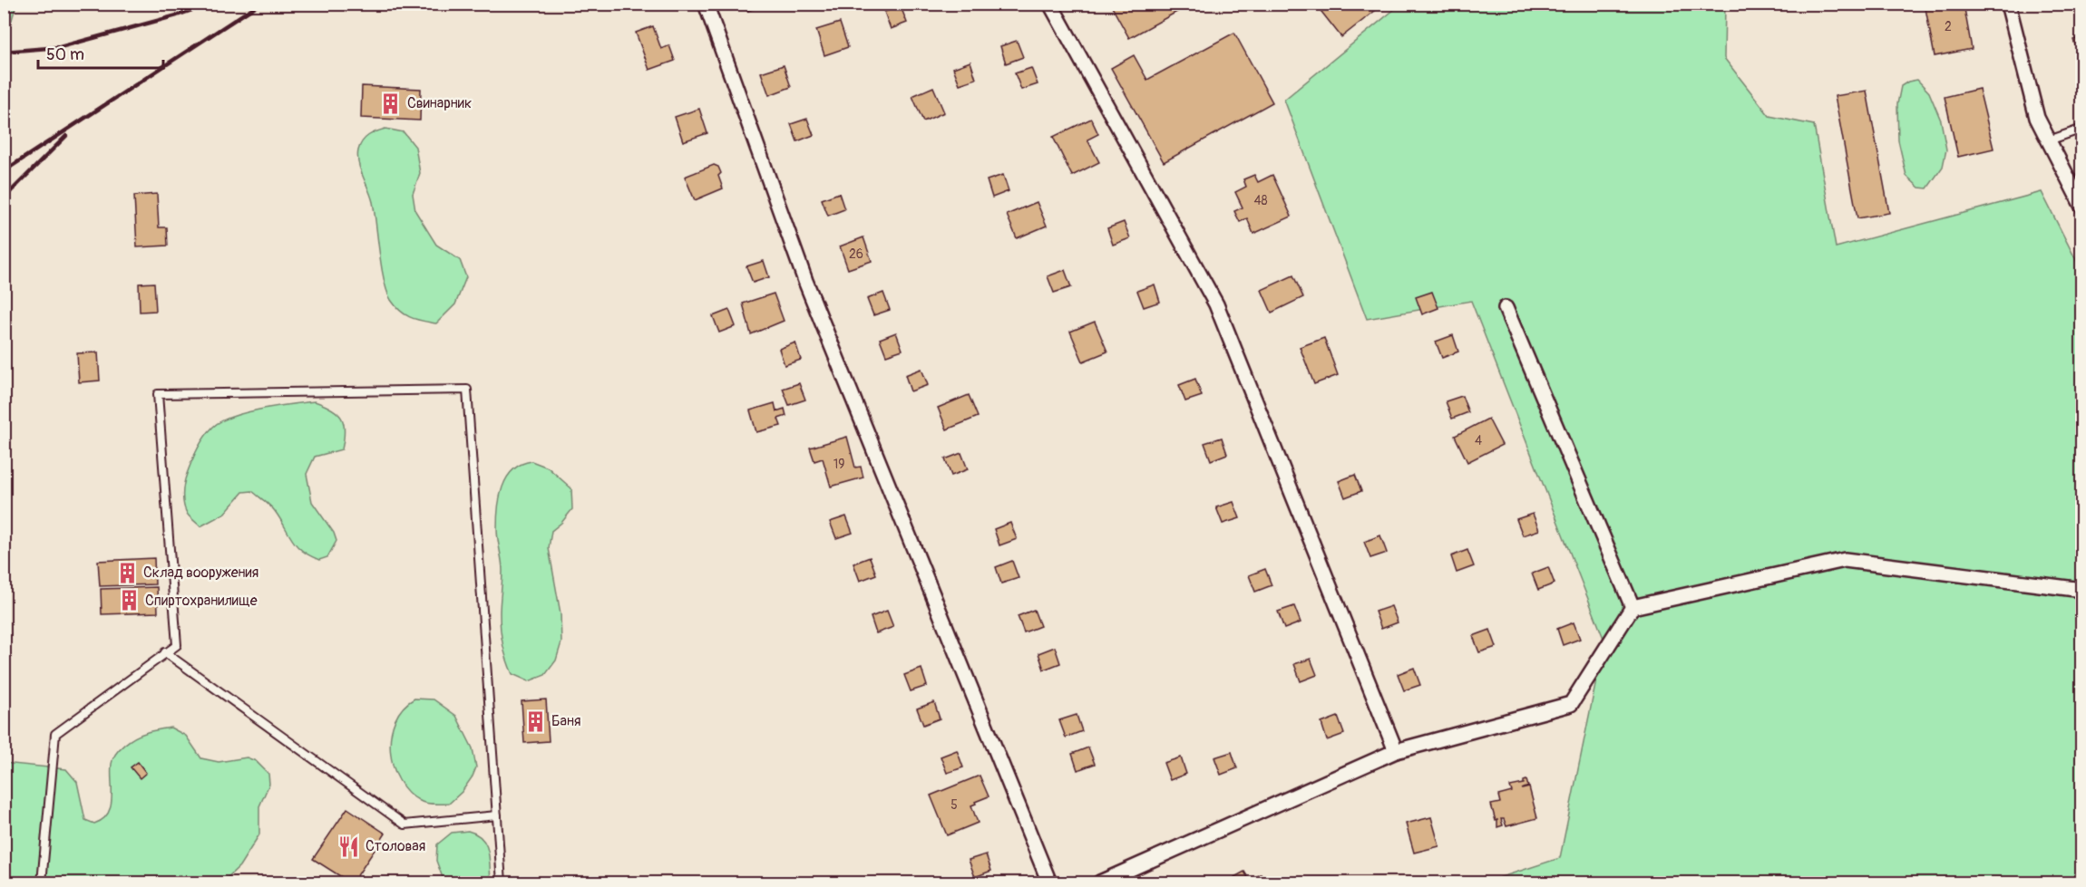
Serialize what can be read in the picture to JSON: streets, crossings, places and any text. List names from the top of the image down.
{
  "places": {
    "building": [
      "Свинарник",
      "Склад вооружения",
      "Спиртохранилище",
      "Баня"
    ],
    "restaurant": ["Столовая"]
  },
  "house_numbers": [
    "2",
    "48",
    "26",
    "4",
    "19",
    "5"
  ],
  "scale_bar": "50 m"
}
